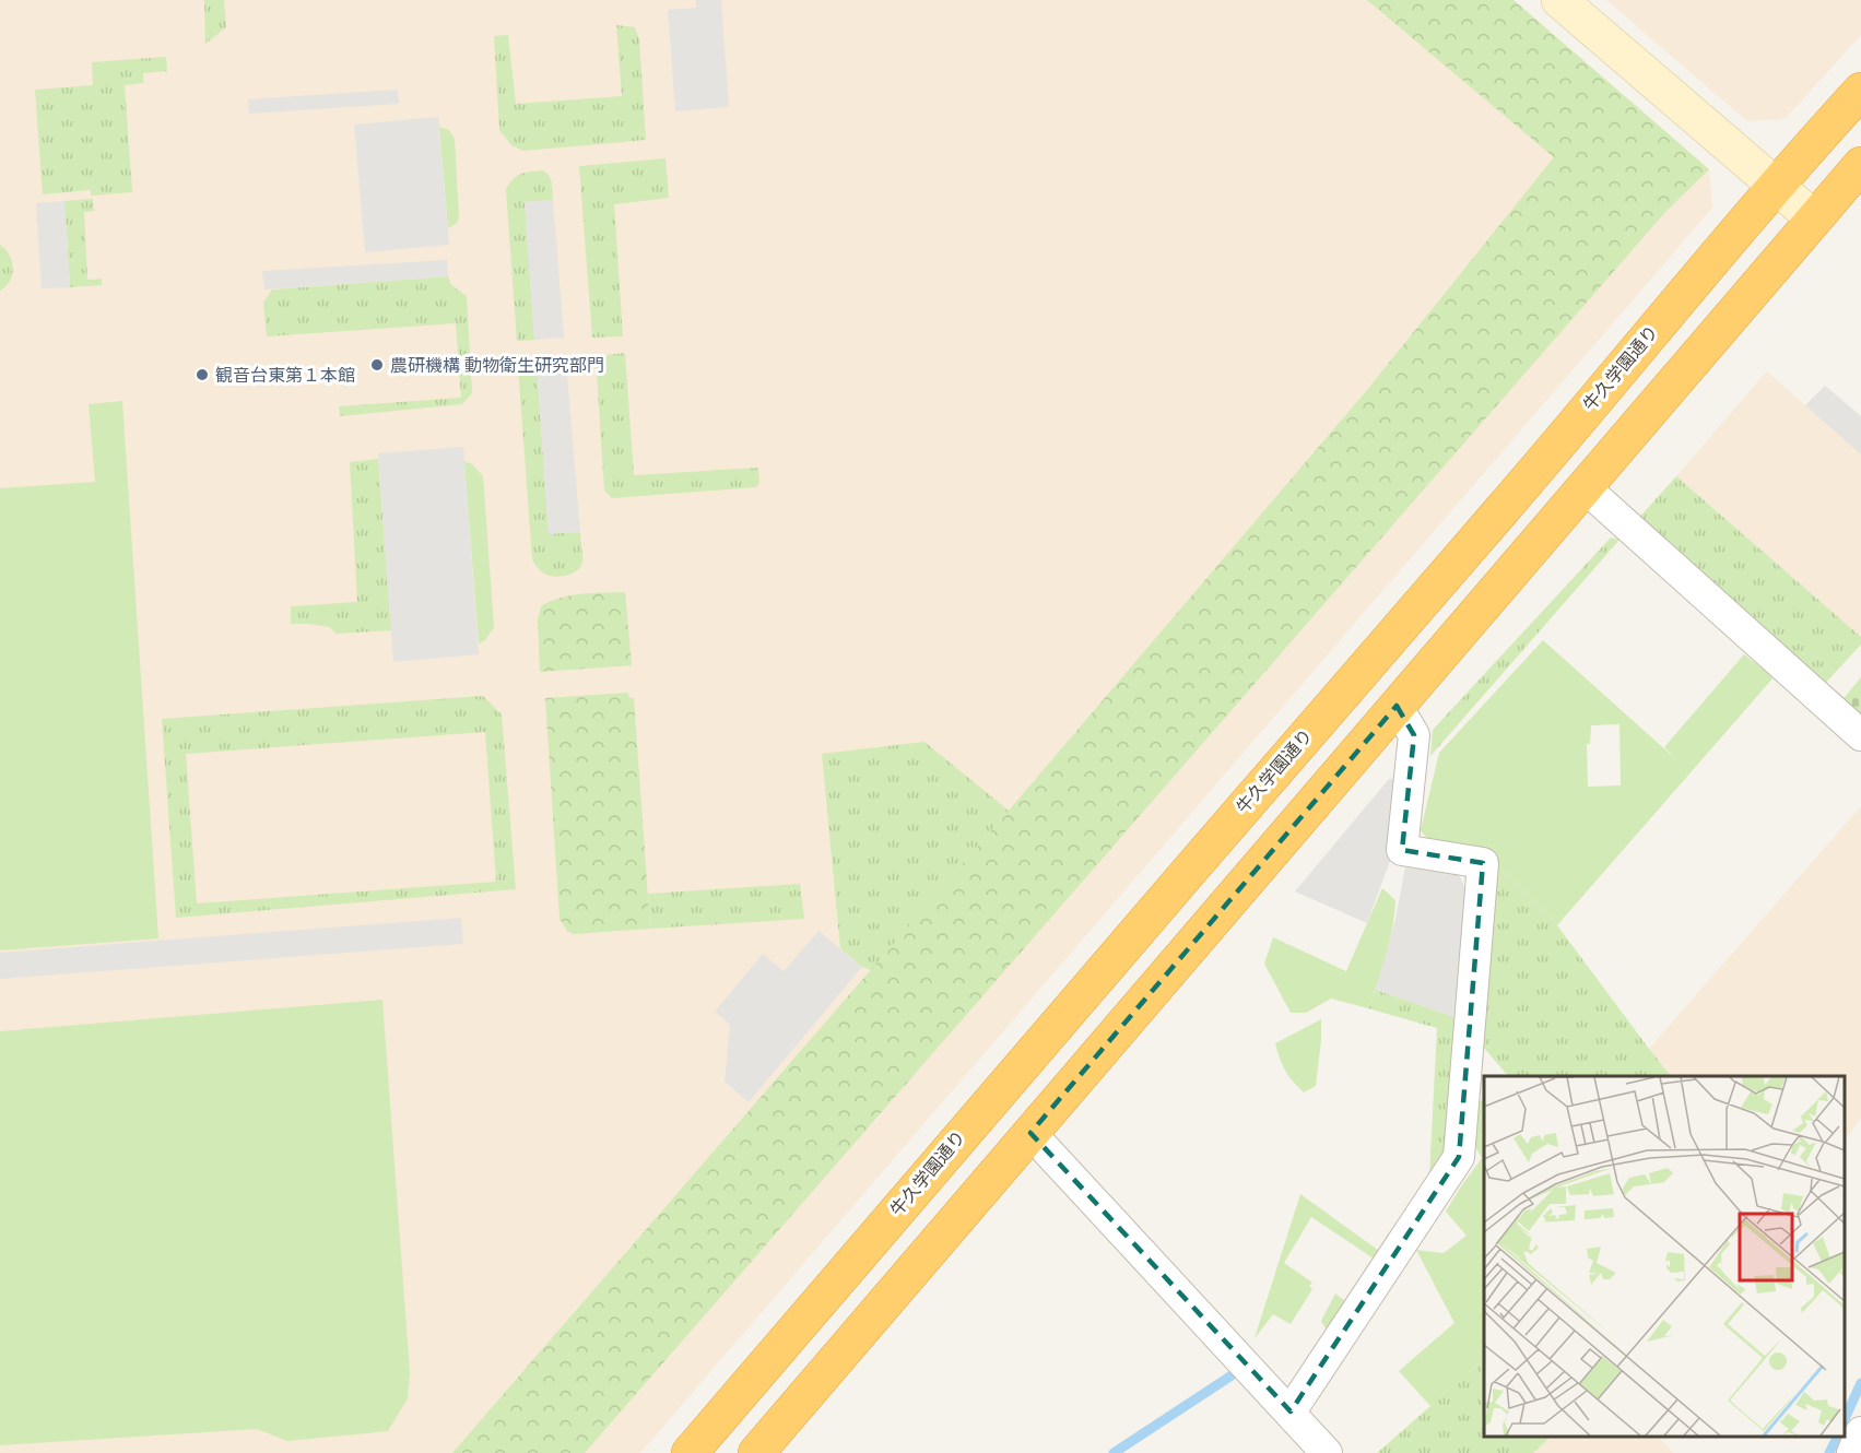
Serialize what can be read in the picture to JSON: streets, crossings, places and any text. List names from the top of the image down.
{
  "streets": {
    "highway": ["牛久学園通り"]
  },
  "places": ["農研機構 動物衛生研究部門", "観音台東第１本館"]
}
